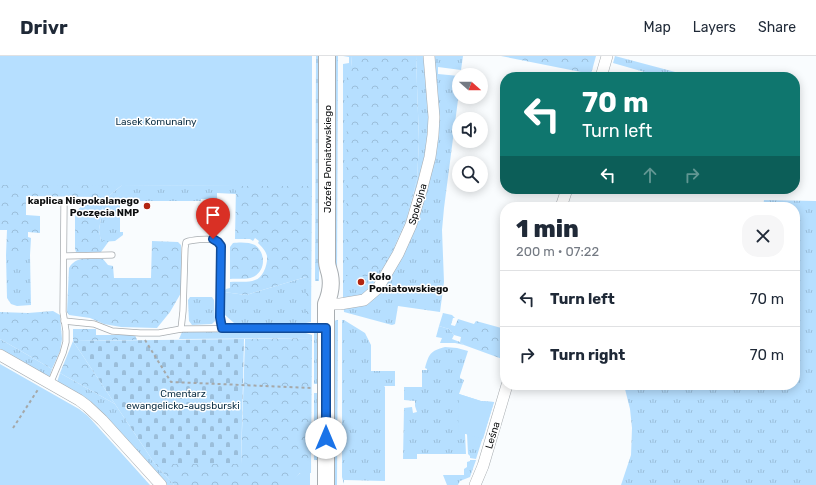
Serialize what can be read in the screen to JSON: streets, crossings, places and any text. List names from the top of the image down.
{
  "streets": {
    "street": ["Józefa Poniatowskiego", "Spokojna", "Leśna"]
  },
  "crossings": [
    ["Józefa Poniatowskiego", "Spokojna"]
  ],
  "parks": ["Lasek Komunalny", "Cmentarz ewangelicko-augsburski"],
  "places": ["kaplica Niepokalanego Poczęcia NMP", "Koło Poniatowskiego"],
  "north": "right",
  "page": {
    "header": "Drivr",
    "nav": ["Map", "Layers", "Share"],
    "turn": ["70 m", "Turn left"],
    "heading": ["1 min", "200 m · 07:22"],
    "list": [
      {
        "name": "Turn left",
        "value": "70 m"
      },
      {
        "name": "Turn right",
        "value": "70 m"
      }
    ]
  }
}
